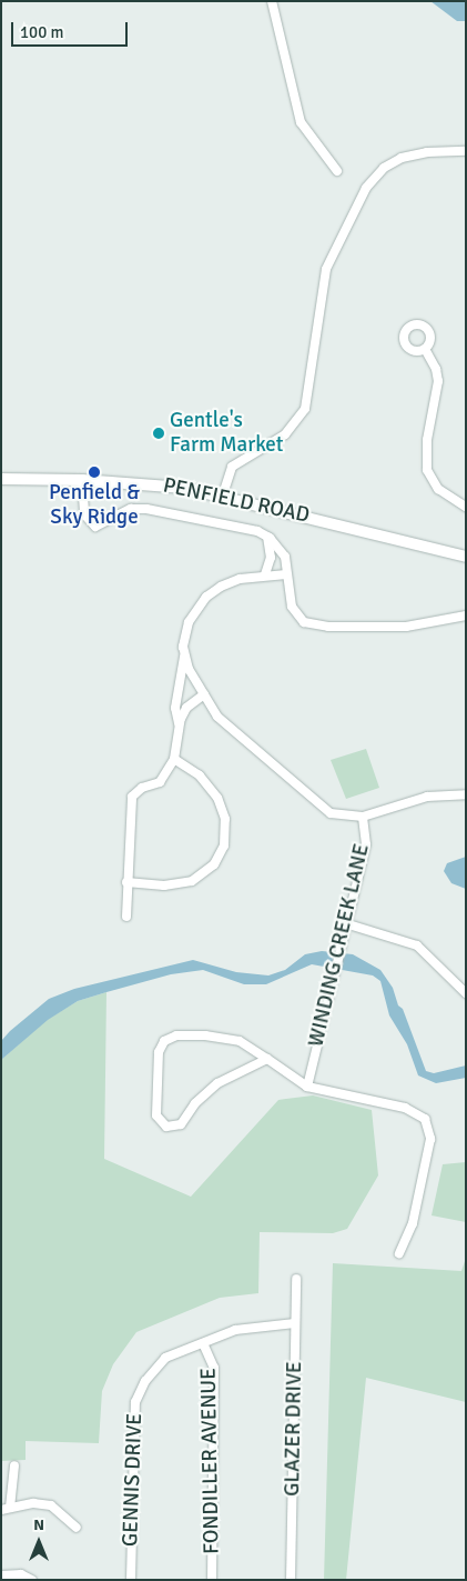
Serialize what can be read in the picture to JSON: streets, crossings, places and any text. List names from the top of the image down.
{
  "streets": {
    "main road": ["PENFIELD ROAD"],
    "street": [
      "WINDING CREEK LANE",
      "GLAZER DRIVE",
      "FONDILLER AVENUE",
      "GENNIS DRIVE"
    ]
  },
  "crossings": [
    ["GLAZER DRIVE", "GENNIS DRIVE"],
    ["FONDILLER AVENUE", "GENNIS DRIVE"]
  ],
  "places": ["Gentle's Farm Market", "Penfield & Sky Ridge"],
  "scale_bar": "100 m",
  "north": "top"
}
